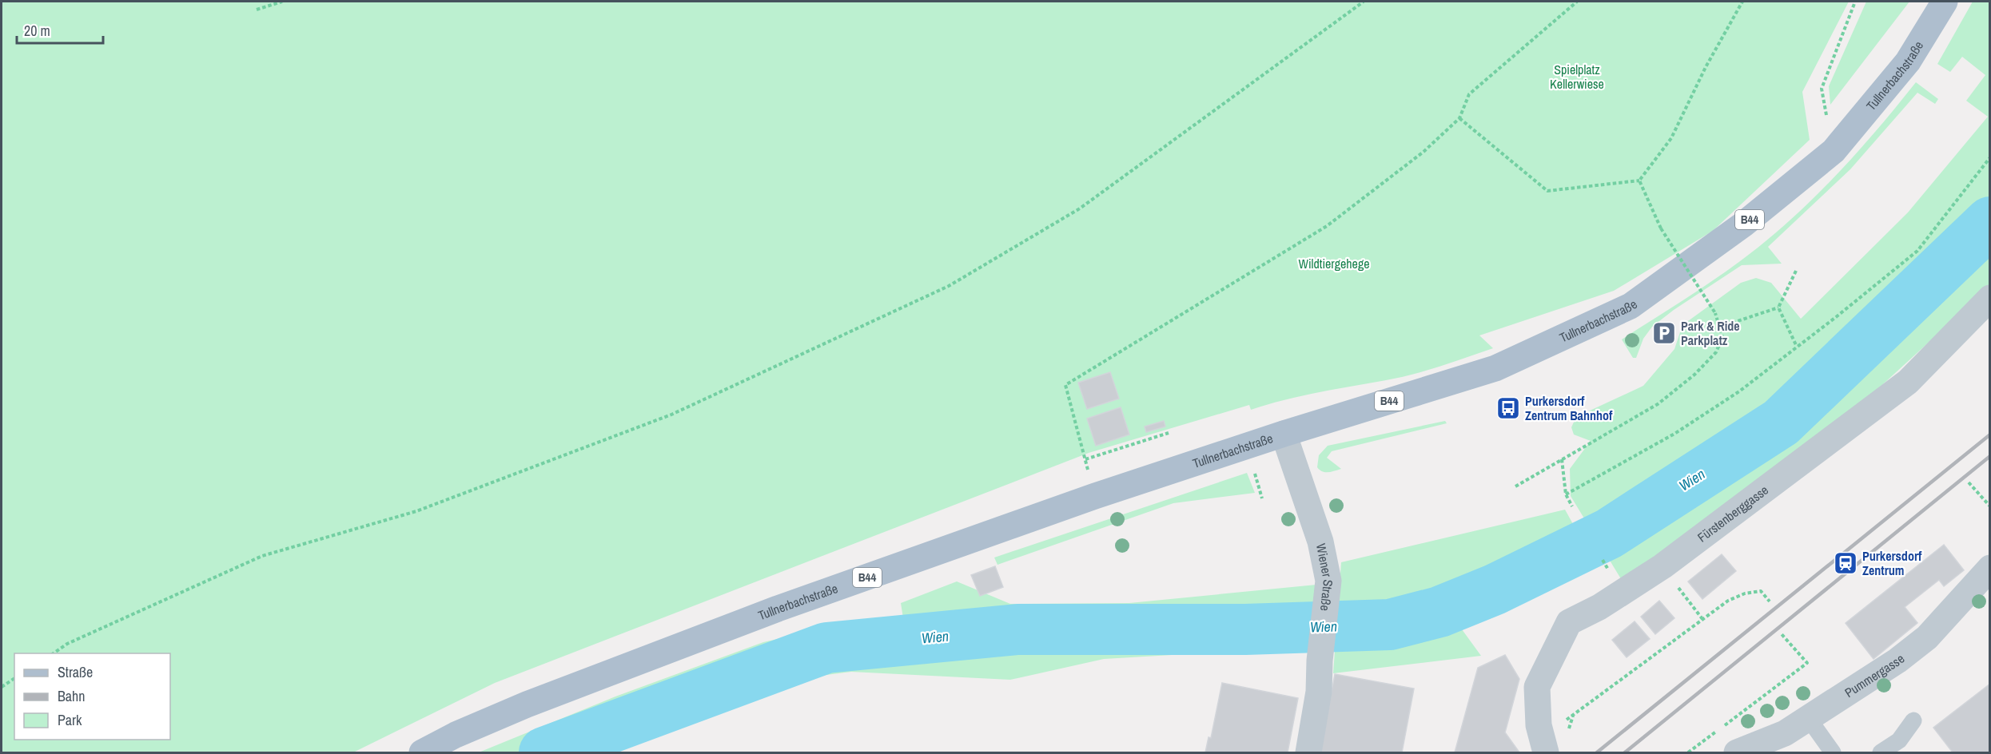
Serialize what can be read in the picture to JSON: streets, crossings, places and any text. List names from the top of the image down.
{
  "streets": {
    "main road": ["Tullnerbachstraße", "B44"],
    "street": ["Fürstenberggasse", "Wiener Straße", "Pummergasse"]
  },
  "crossings": [
    ["Tullnerbachstraße", "Wiener Straße"]
  ],
  "water": ["Wien"],
  "parks": ["Spielplatz Kellerwiese", "Wildtiergehege"],
  "places": {
    "parking": ["Park & Ride Parkplatz"],
    "bus stop": ["Purkersdorf Zentrum Bahnhof"],
    "station": ["Purkersdorf Zentrum"]
  },
  "legend": ["Straße", "Bahn", "Park"],
  "scale_bar": "20 m"
}
